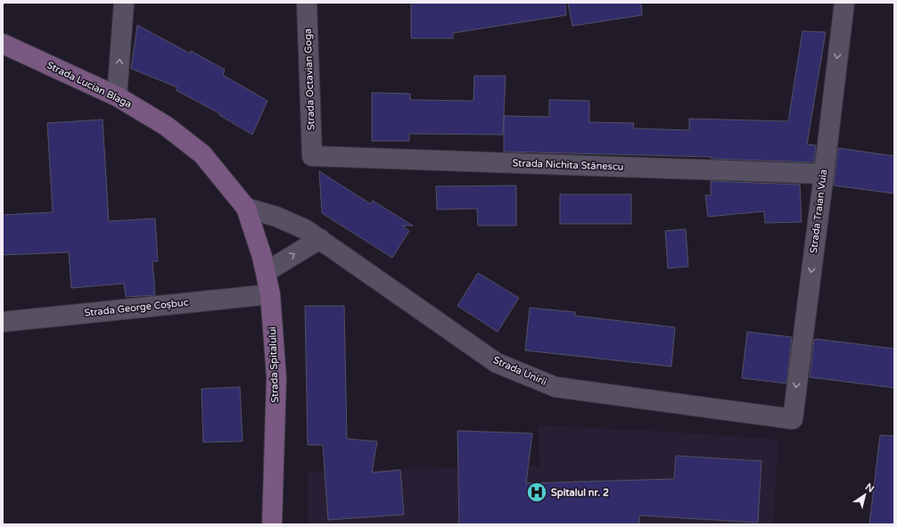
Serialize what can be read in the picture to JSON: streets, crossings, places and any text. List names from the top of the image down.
{
  "streets": {
    "main road": ["Strada Lucian Blaga", "Strada Spitalului"],
    "street": [
      "Strada Octavian Goga",
      "Strada Nichita Stănescu",
      "Strada Traian Vuia",
      "Strada George Coșbuc",
      "Strada Unirii"
    ]
  },
  "crossings": [
    ["Strada Octavian Goga", "Strada Nichita Stănescu"],
    ["Strada Lucian Blaga", "Strada Spitalului"],
    ["Strada Lucian Blaga", "Strada Unirii"],
    ["Strada Nichita Stănescu", "Strada Traian Vuia"],
    ["Strada Traian Vuia", "Strada Unirii"],
    ["Strada George Coșbuc", "Strada Spitalului"],
    ["Strada Spitalului", "Strada Unirii"]
  ],
  "one_way": ["Strada Traian Vuia"],
  "places": {
    "hospital": ["Spitalul nr. 2"]
  },
  "north": "top right"
}
